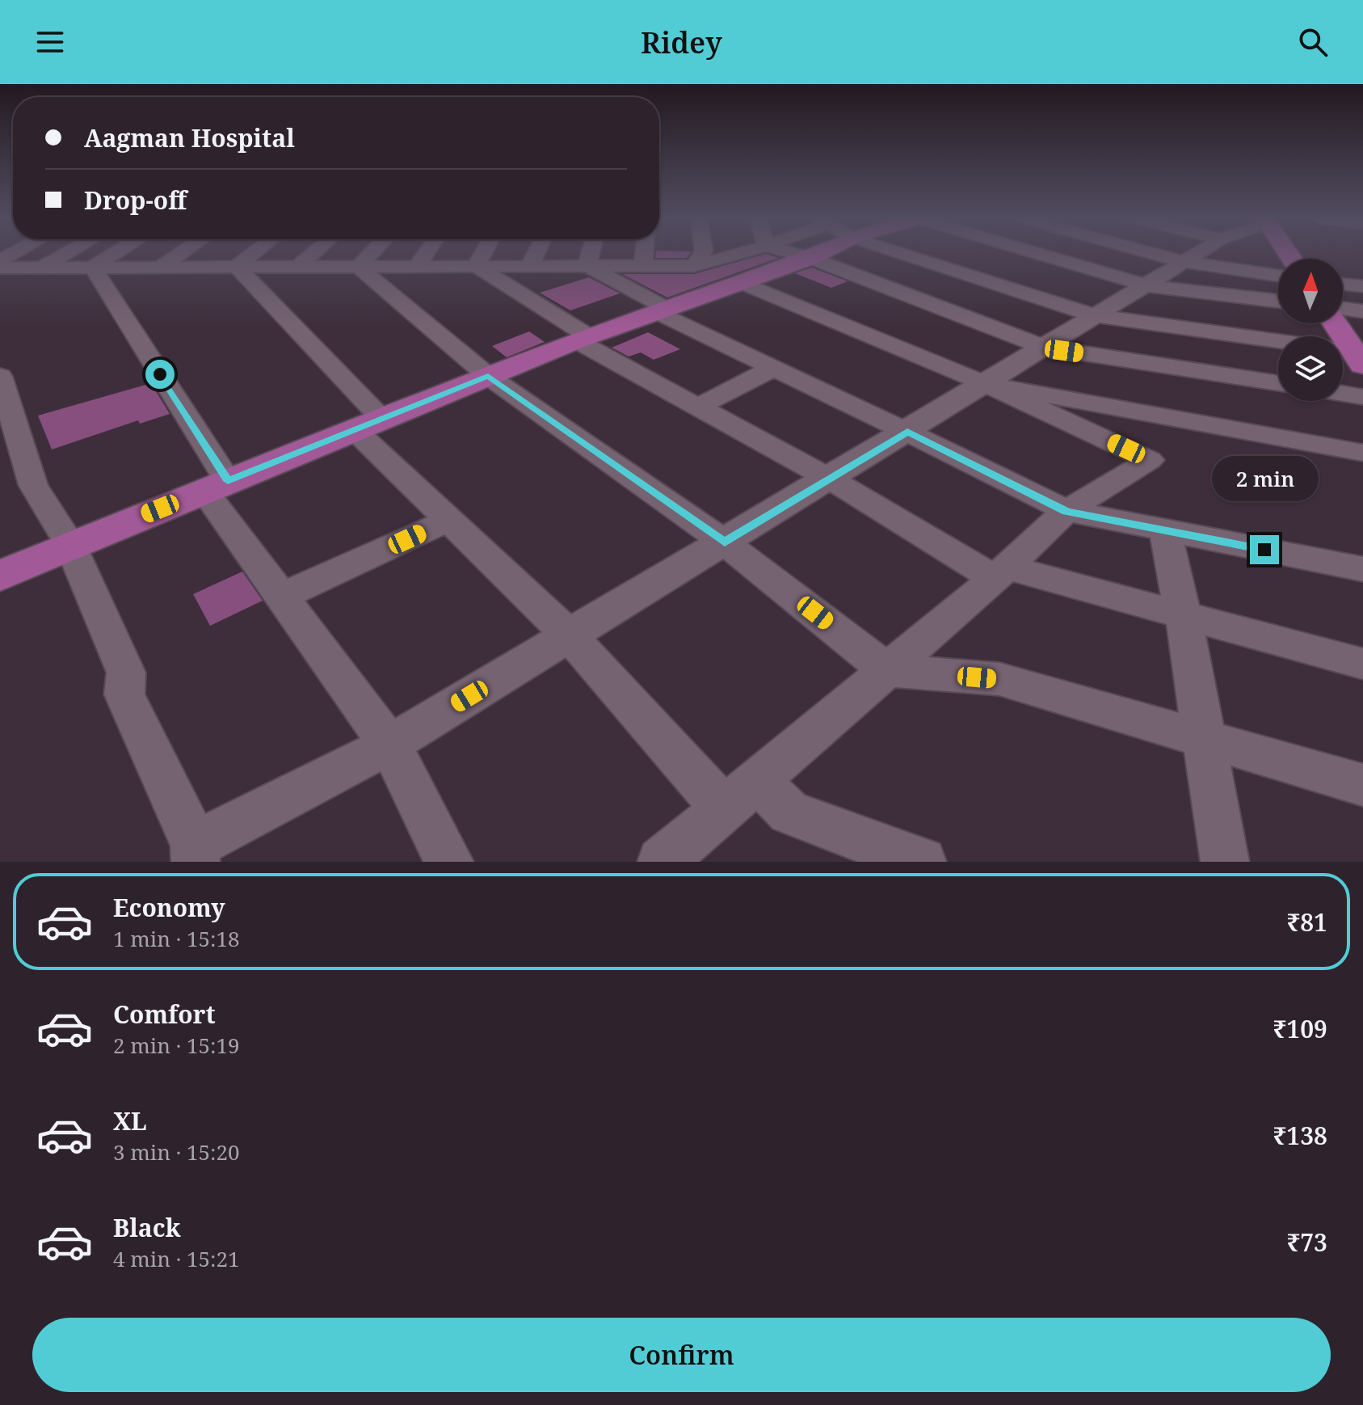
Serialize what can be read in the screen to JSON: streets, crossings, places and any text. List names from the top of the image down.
{
  "north": "top",
  "page": {
    "header": "Ridey",
    "banner": ["Aagman Hospital", "Drop-off"],
    "bubble": "2 min",
    "list": [
      {
        "name": "Economy",
        "note": "1 min · 15:18",
        "value": "₹81"
      },
      {
        "name": "Comfort",
        "note": "2 min · 15:19",
        "value": "₹109"
      },
      {
        "name": "XL",
        "note": "3 min · 15:20",
        "value": "₹138"
      },
      {
        "name": "Black",
        "note": "4 min · 15:21",
        "value": "₹73"
      }
    ],
    "buttons": "Confirm"
  }
}
